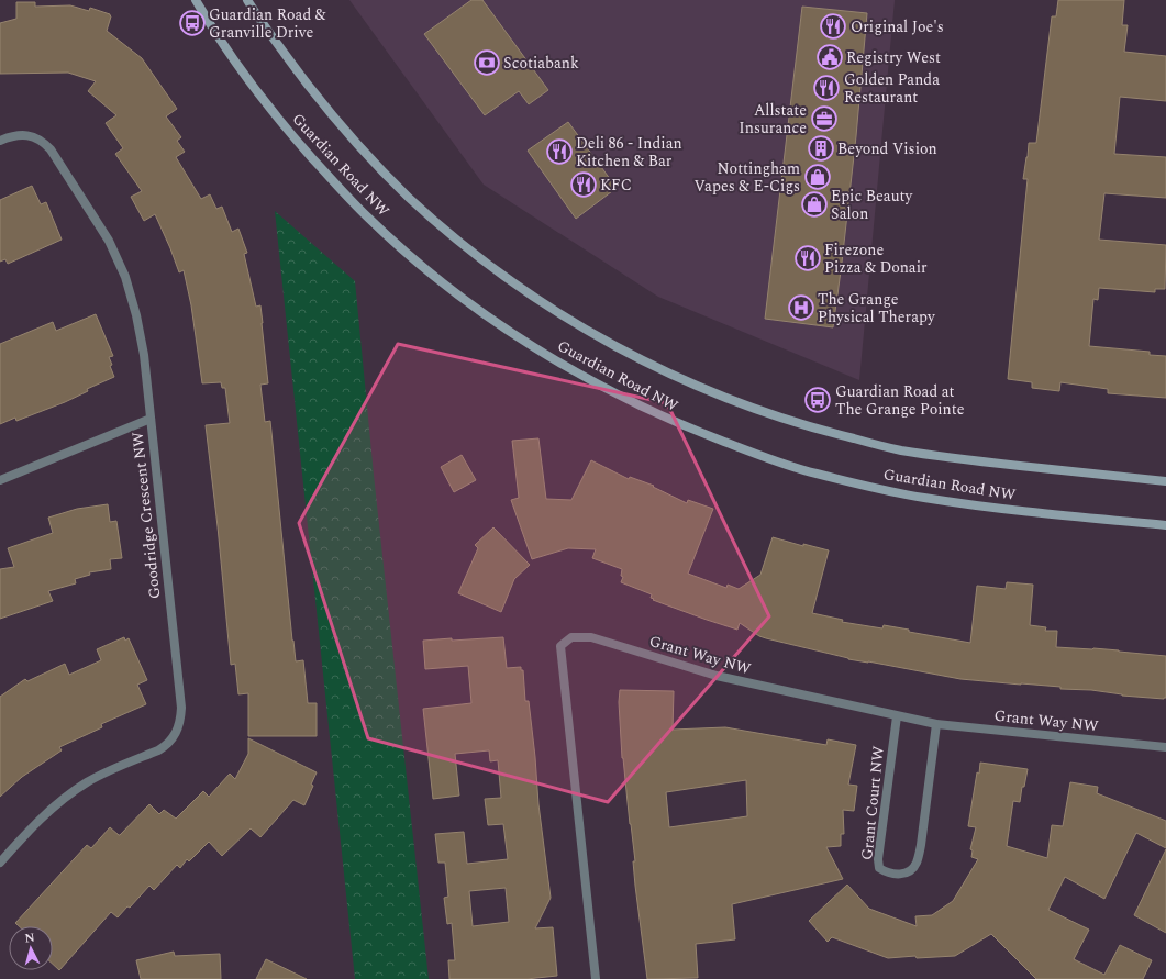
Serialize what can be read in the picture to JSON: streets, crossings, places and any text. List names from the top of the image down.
{
  "streets": {
    "main road": ["Guardian Road NW"],
    "street": ["Goodridge Crescent NW", "Grant Way NW", "Grant Court NW"]
  },
  "crossings": [
    ["Grant Way NW", "Grant Court NW"]
  ],
  "places": {
    "bus stop": ["Guardian Road & Granville Drive", "Guardian Road at The Grange Pointe"],
    "restaurant": [
      "Original Joe's",
      "Golden Panda Restaurant",
      "Deli 86 - Indian Kitchen & Bar",
      "KFC",
      "Firezone Pizza & Donair"
    ],
    "public building": ["Registry West"],
    "bank": ["Scotiabank"],
    "office": ["Allstate Insurance"],
    "building": ["Beyond Vision"],
    "shop": ["Nottingham Vapes & E-Cigs", "Epic Beauty Salon"],
    "hospital": ["The Grange Physical Therapy"]
  },
  "north": "top"
}
